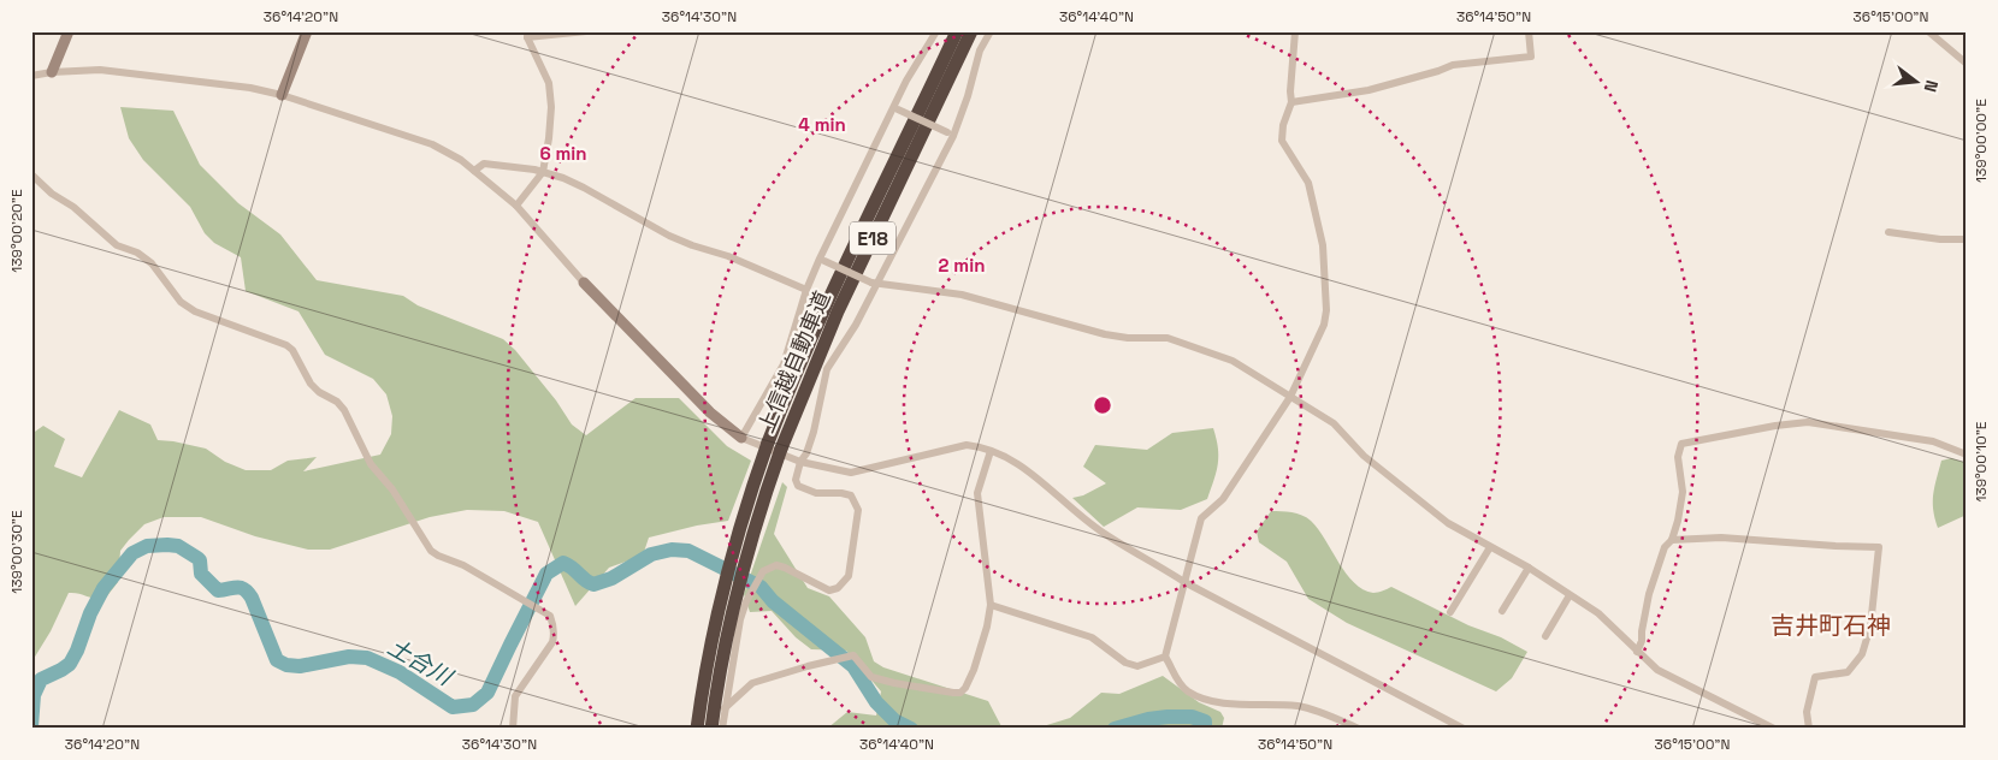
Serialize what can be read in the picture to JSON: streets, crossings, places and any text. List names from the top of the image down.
{
  "streets": {
    "highway": ["E18", "上信越自動車道"]
  },
  "districts": ["吉井町石神"],
  "water": ["土合川"],
  "north": "right",
  "coordinates": [
    "36°14'20\"N",
    "36°14'30\"N",
    "36°14'40\"N",
    "36°14'50\"N",
    "36°15'00\"N",
    "139°00'00\"E",
    "139°00'20\"E",
    "139°00'10\"E",
    "139°00'30\"E"
  ],
  "rings": ["4 min", "6 min", "2 min"]
}
